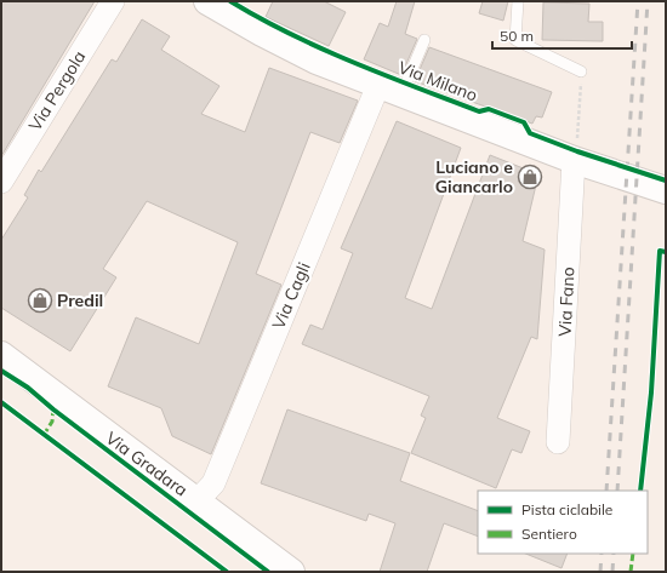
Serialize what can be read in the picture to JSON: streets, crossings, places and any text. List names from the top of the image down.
{
  "streets": {
    "street": [
      "Via Milano",
      "Via Pergola",
      "Via Cagli",
      "Via Fano",
      "Via Gradara"
    ]
  },
  "crossings": [
    ["Via Milano", "Via Cagli"],
    ["Via Milano", "Via Fano"],
    ["Via Cagli", "Via Gradara"]
  ],
  "places": {
    "shop": ["Luciano e Giancarlo", "Predil"]
  },
  "legend": ["Pista ciclabile", "Sentiero"],
  "scale_bar": "50 m"
}
